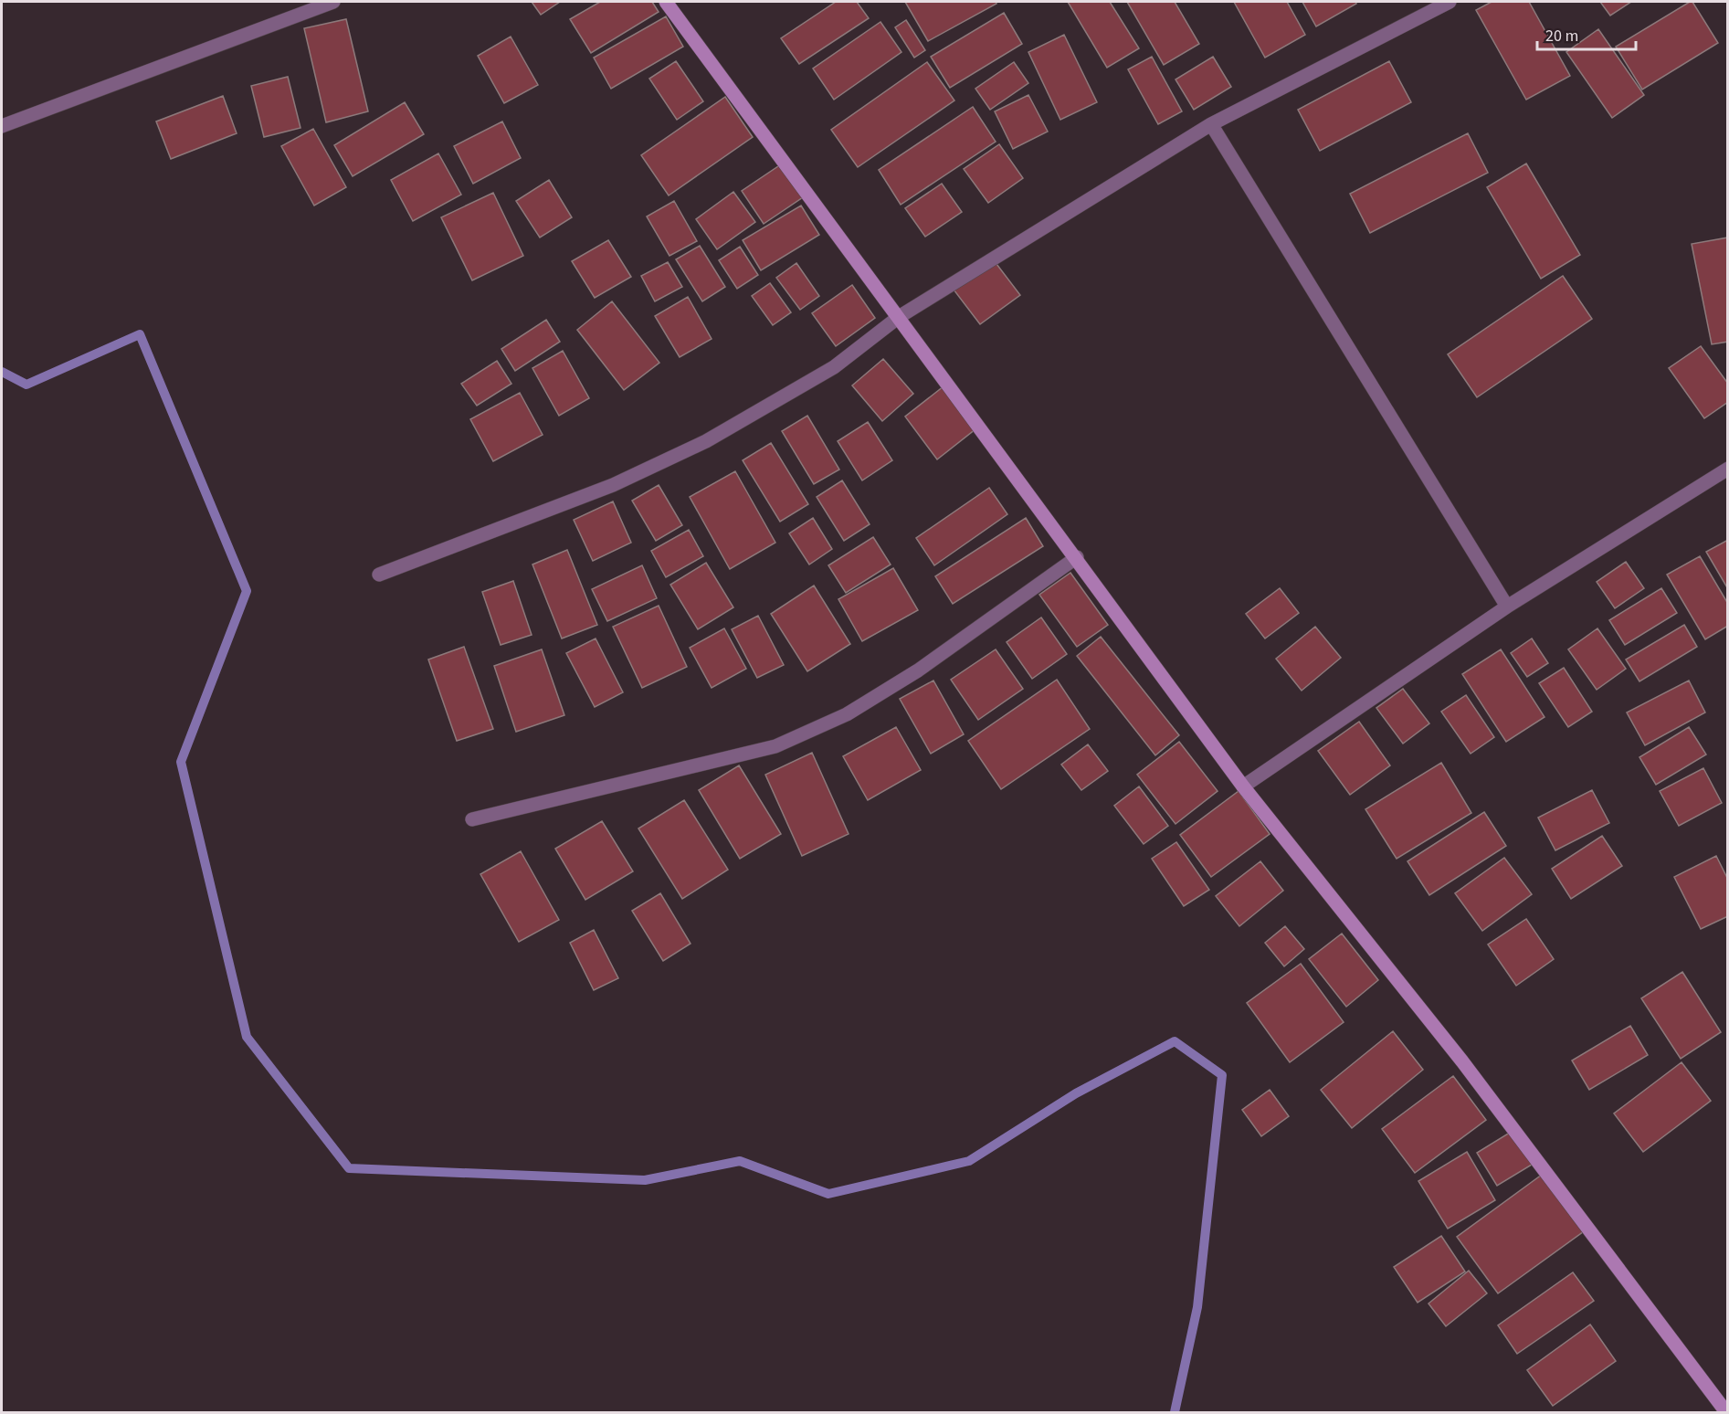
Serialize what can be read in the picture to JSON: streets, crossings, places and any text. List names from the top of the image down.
{
  "scale_bar": "20 m"
}
